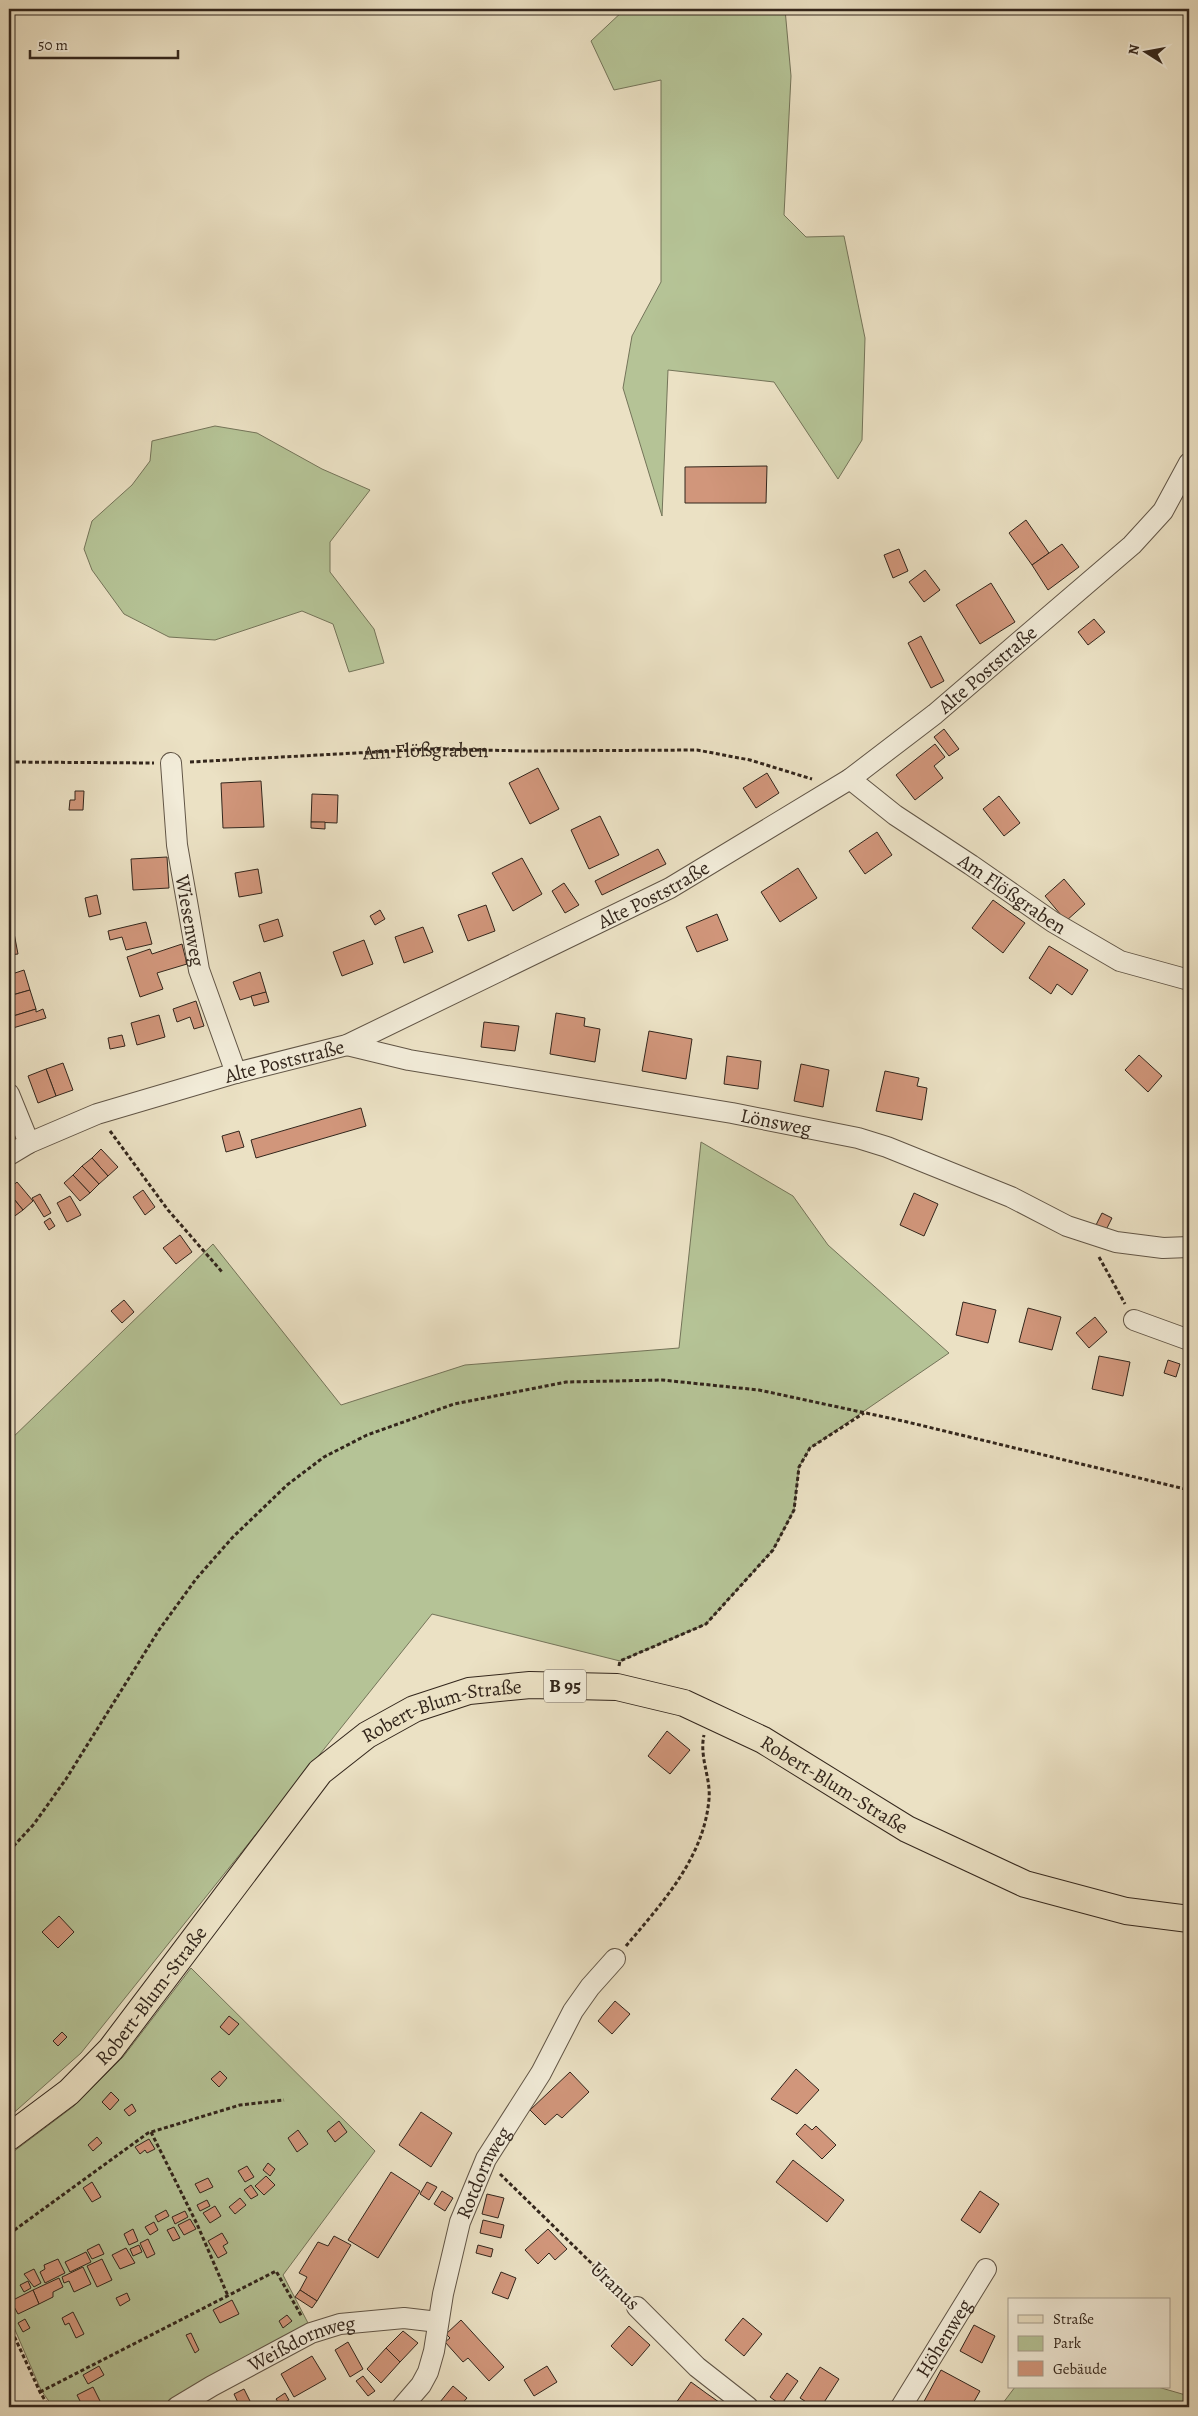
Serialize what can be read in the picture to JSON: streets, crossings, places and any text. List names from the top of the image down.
{
  "streets": {
    "main road": ["B 95", "Robert-Blum-Straße"],
    "street": [
      "Alte Poststraße",
      "Am Flößgraben",
      "Wiesenweg",
      "Lönsweg",
      "Rotdornweg",
      "Uranus",
      "Höhenweg",
      "Weißdornweg"
    ]
  },
  "crossings": [
    ["Alte Poststraße", "Am Flößgraben"],
    ["Alte Poststraße", "Wiesenweg"],
    ["Alte Poststraße", "Lönsweg"],
    ["Am Flößgraben", "Wiesenweg"],
    ["Rotdornweg", "Uranus"],
    ["Rotdornweg", "Weißdornweg"]
  ],
  "legend": ["Straße", "Park", "Gebäude"],
  "scale_bar": "50 m",
  "north": "left"
}
